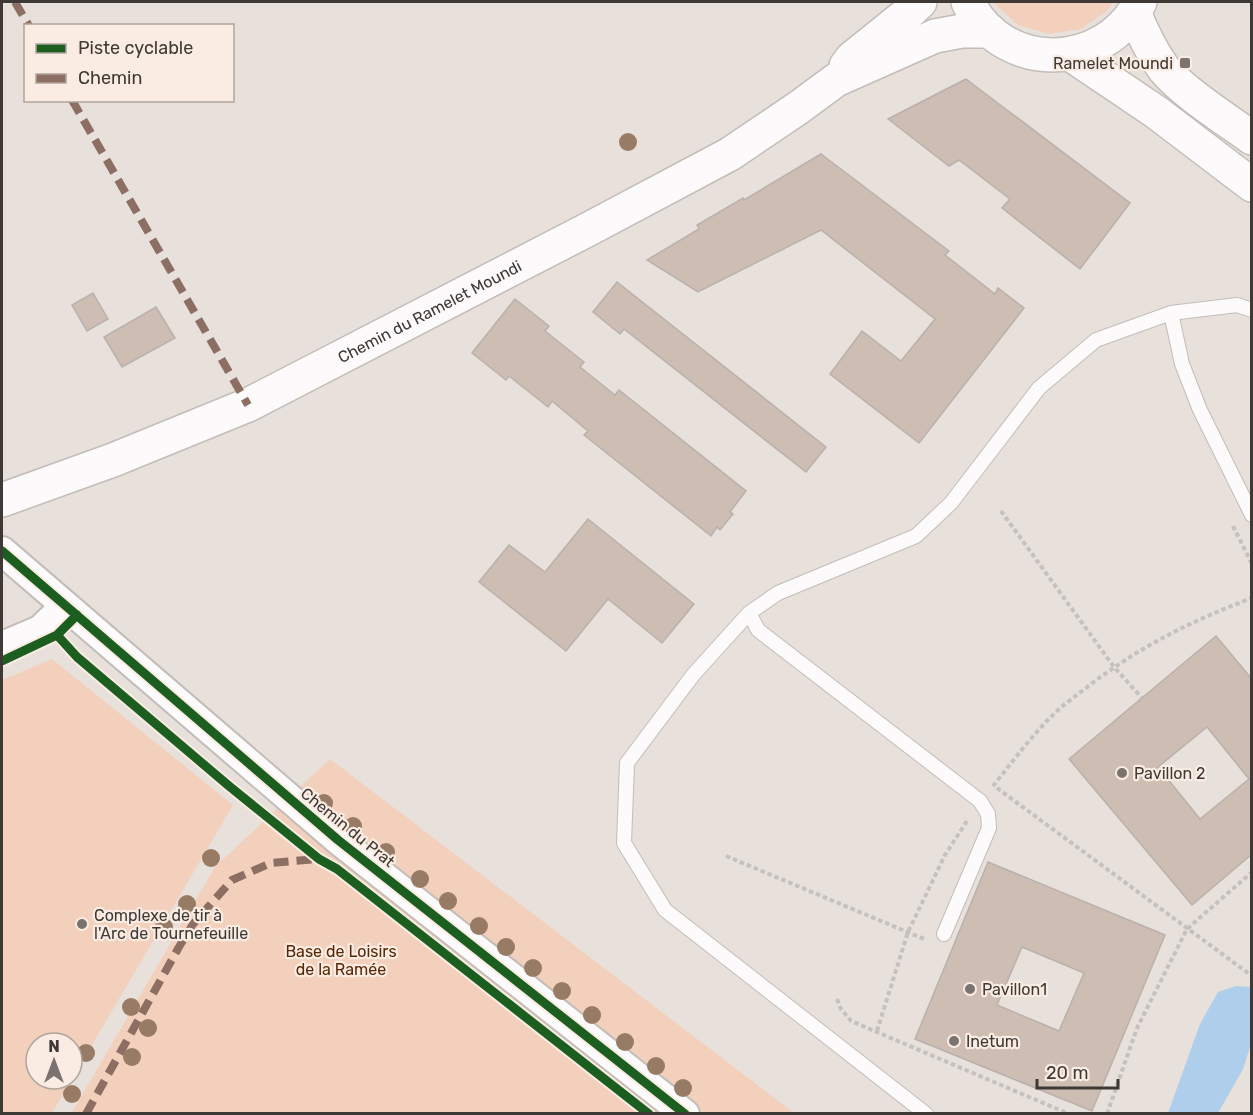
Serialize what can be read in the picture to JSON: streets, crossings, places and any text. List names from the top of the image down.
{
  "streets": {
    "main road": ["Chemin du Ramelet Moundi"],
    "street": ["Chemin du Prat"]
  },
  "parks": ["Base de Loisirs de la Ramée"],
  "places": {
    "transit": ["Ramelet Moundi"],
    "other": [
      "Pavillon 2",
      "Complexe de tir à l'Arc de Tournefeuille",
      "Pavillon1",
      "Inetum"
    ]
  },
  "legend": ["Piste cyclable", "Chemin"],
  "scale_bar": "20 m",
  "north": "top"
}
